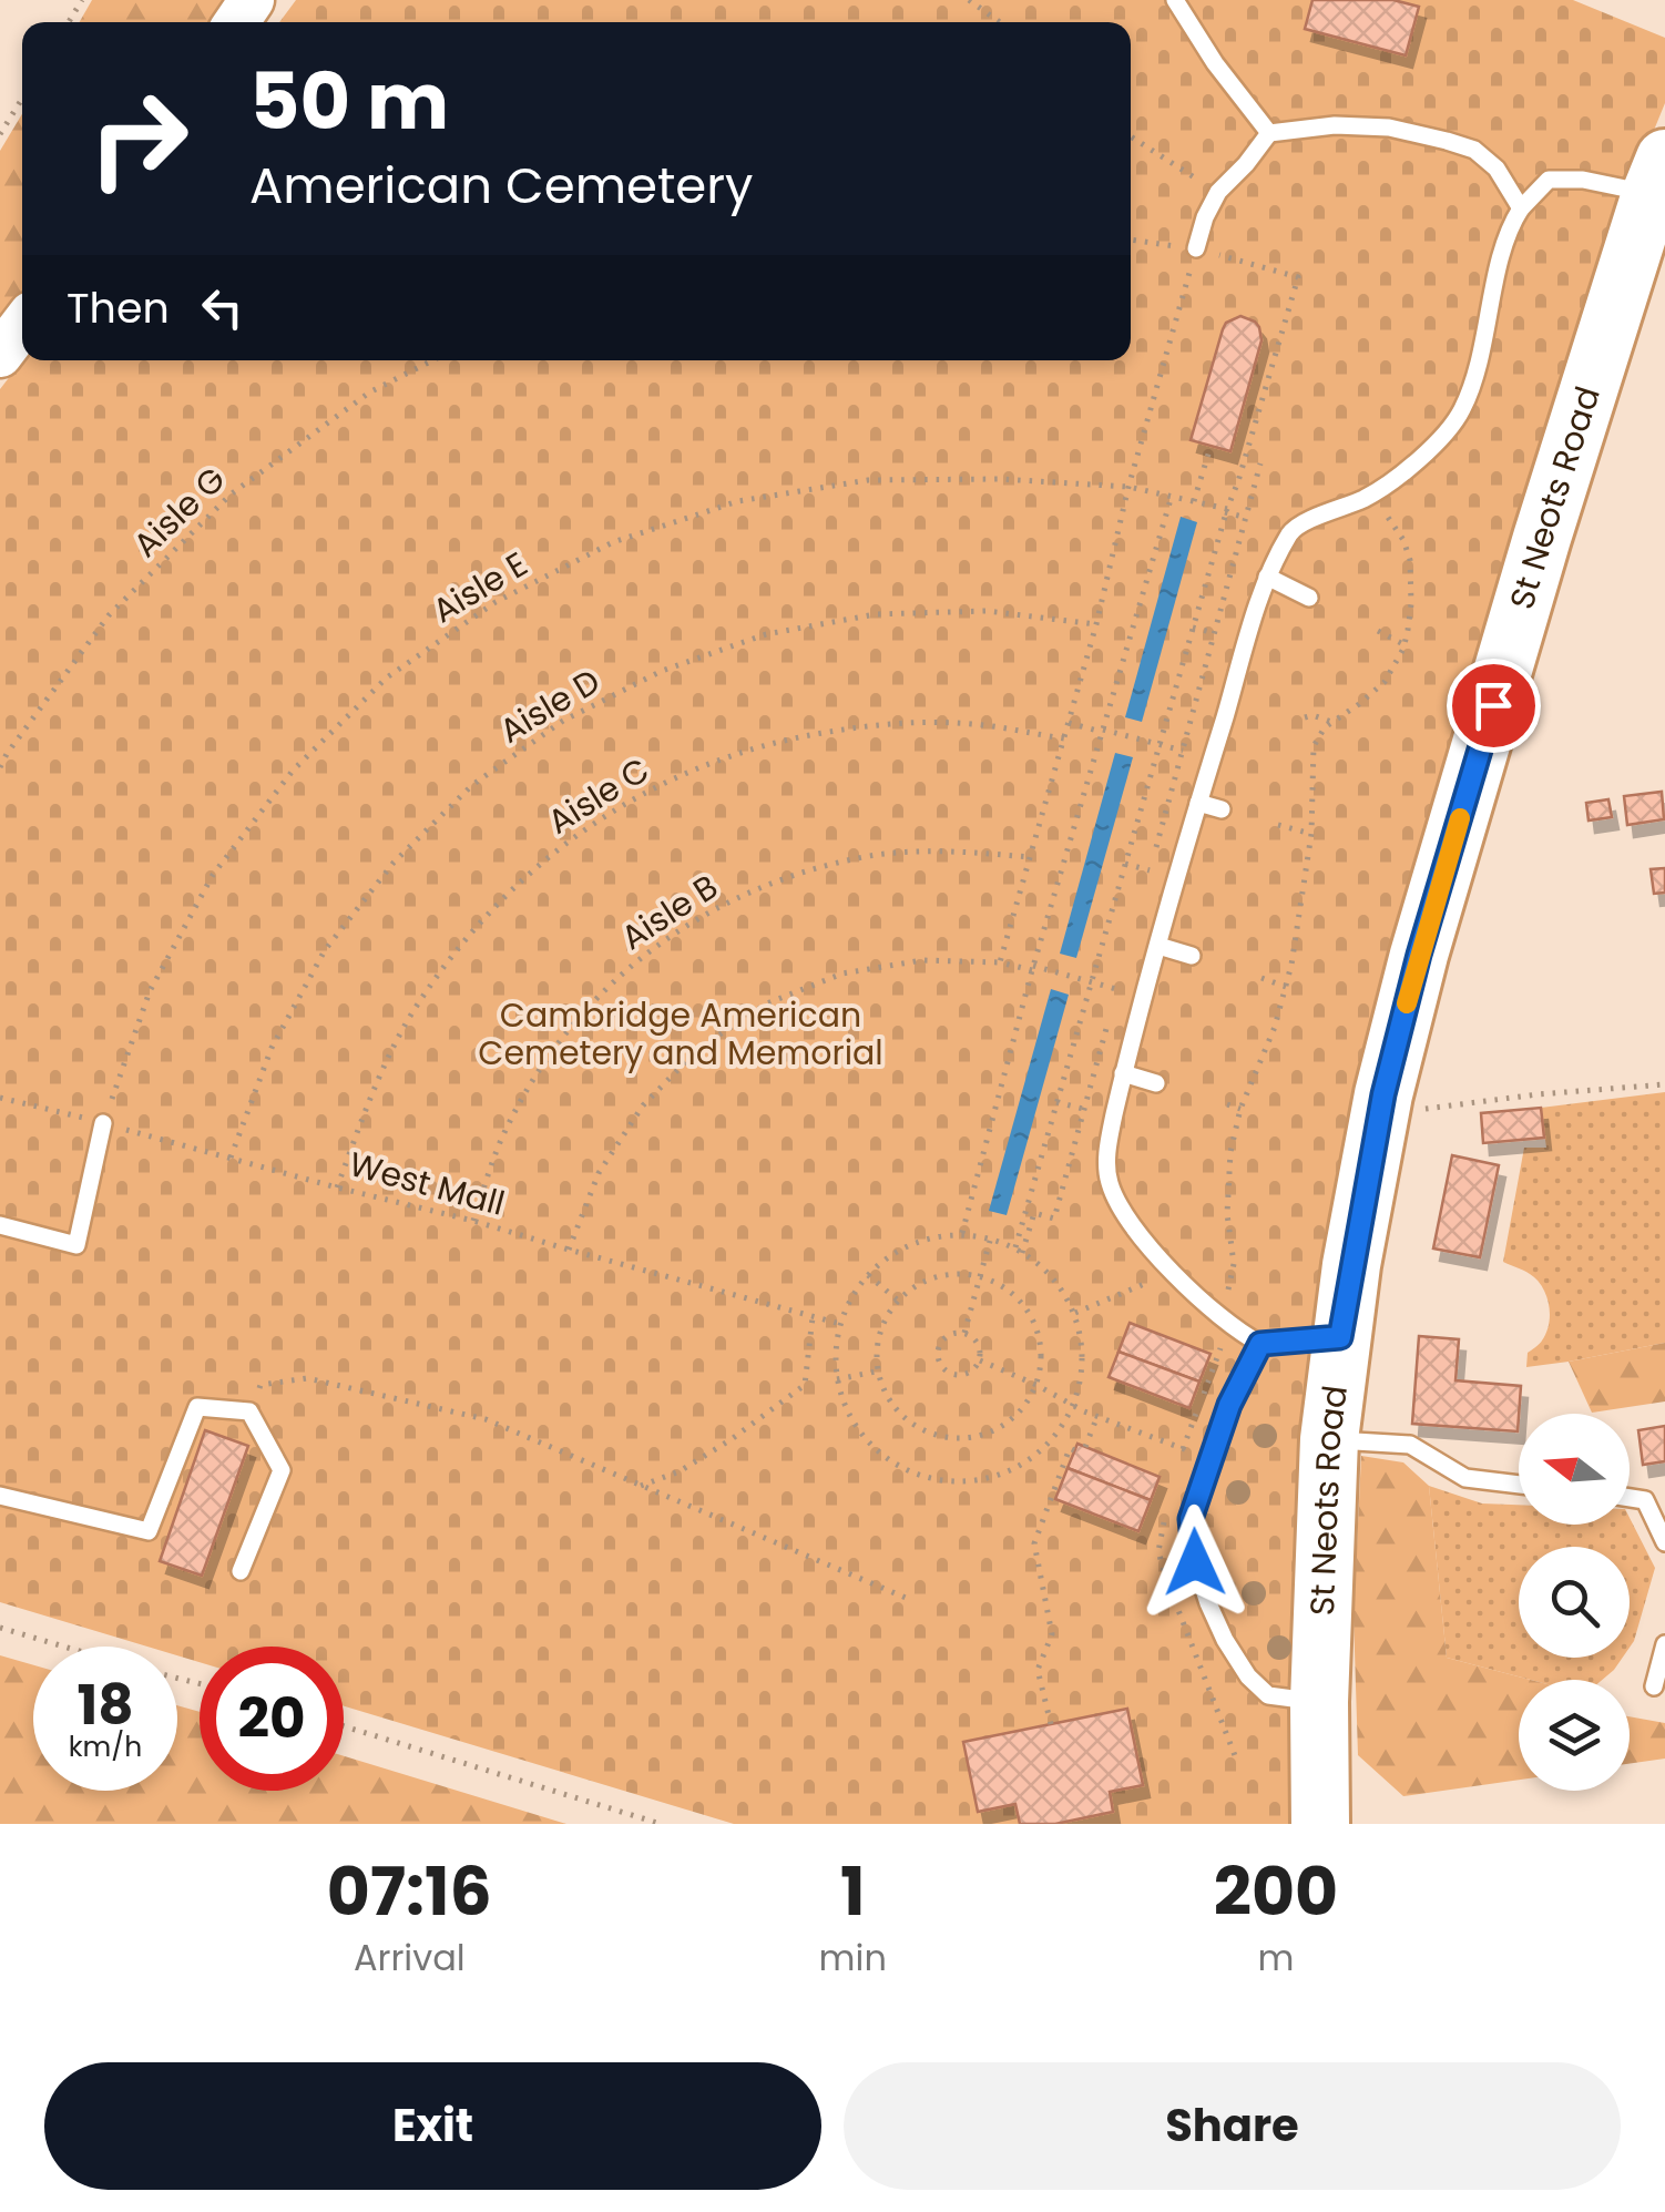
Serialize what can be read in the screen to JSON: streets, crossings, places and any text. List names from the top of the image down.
{
  "streets": {
    "highway": ["St Neots Road"],
    "path": [
      "Aisle G",
      "Aisle E",
      "Aisle D",
      "Aisle C",
      "Aisle B",
      "West Mall"
    ]
  },
  "crossings": [
    ["Aisle E", "West Mall"],
    ["Aisle D", "West Mall"],
    ["Aisle C", "West Mall"],
    ["Aisle B", "West Mall"]
  ],
  "parks": ["Cambridge American Cemetery and Memorial"],
  "north": "left",
  "page": {
    "turn": ["50 m", "American Cemetery"],
    "then": "Then",
    "speed": "18 km/h",
    "limit": "20",
    "eta": [
      "07:16",
      "Arrival",
      "1",
      "min",
      "200",
      "m"
    ],
    "buttons": ["Exit", "Share"]
  }
}
